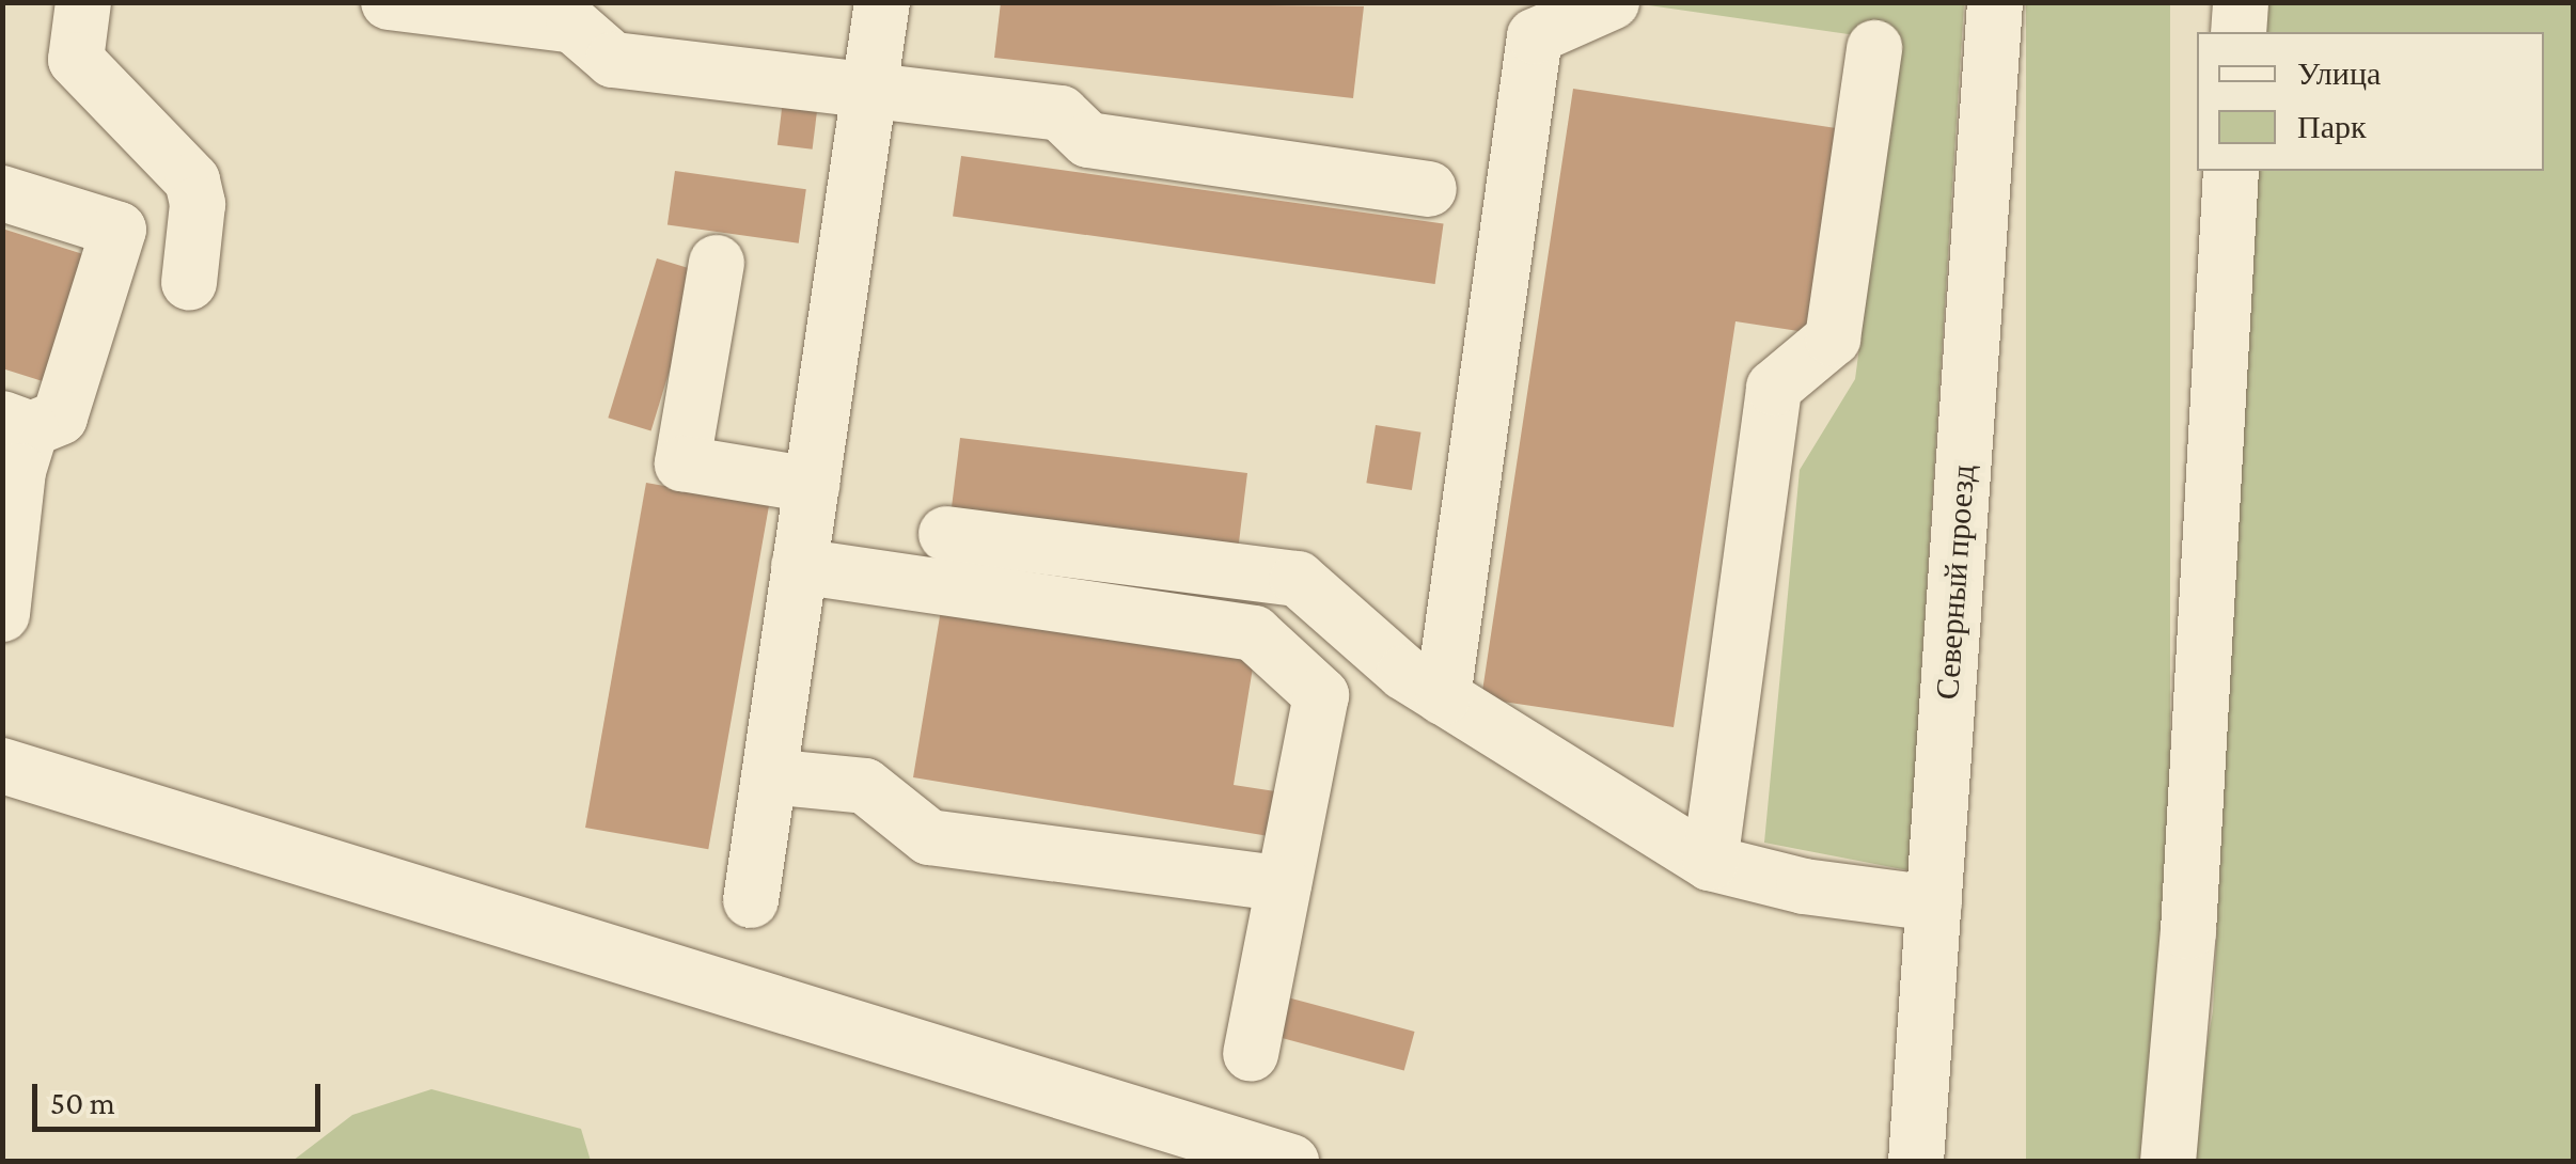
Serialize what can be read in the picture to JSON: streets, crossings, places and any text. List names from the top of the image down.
{
  "streets": {
    "street": ["Северный проезд"]
  },
  "legend": ["Улица", "Парк"],
  "scale_bar": "50 m"
}
